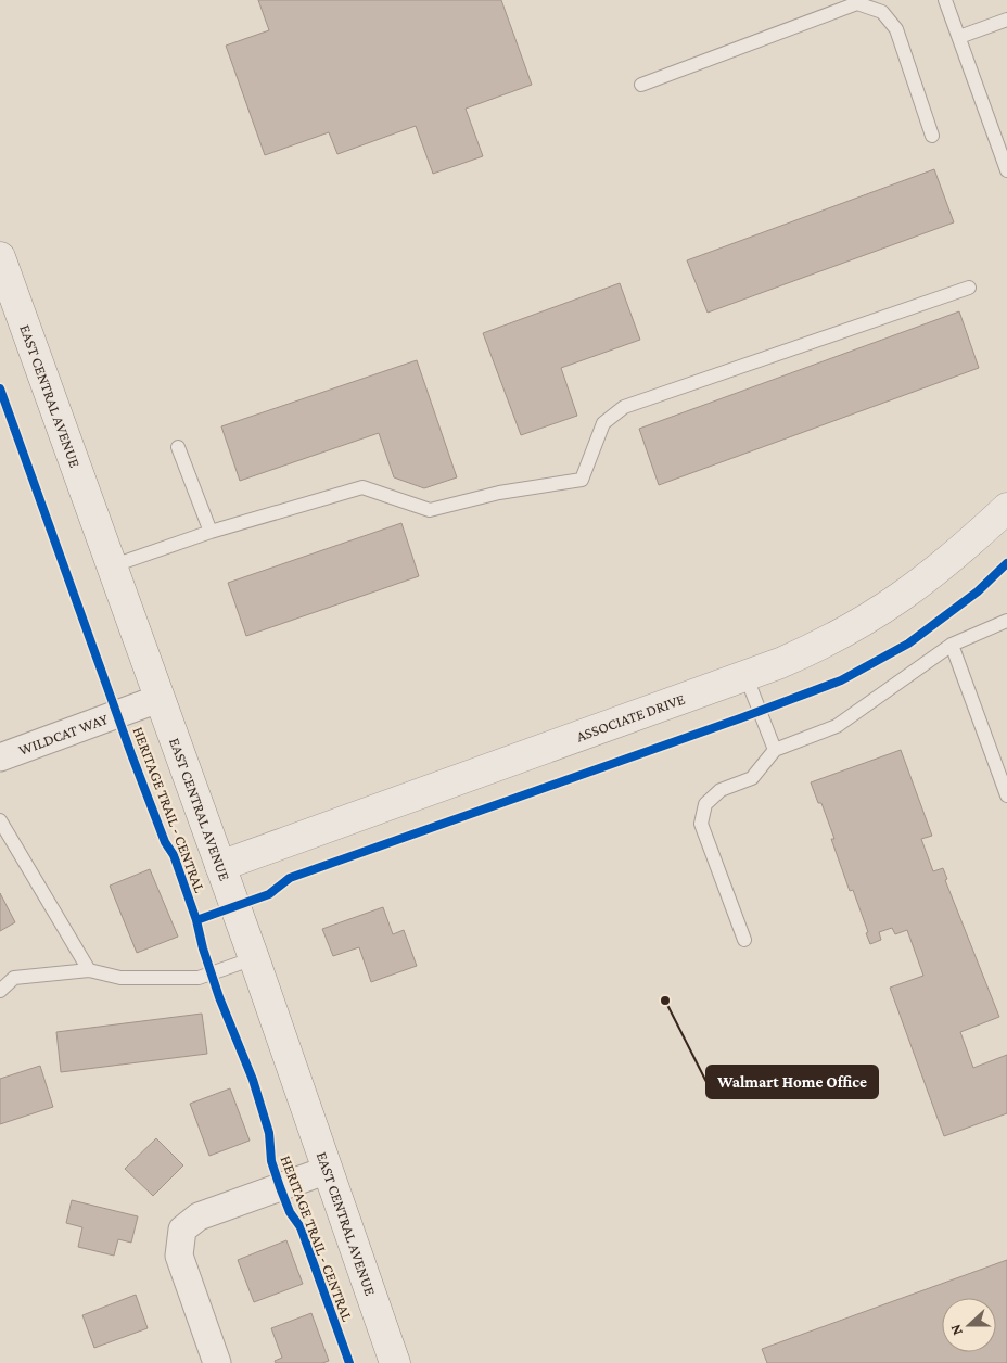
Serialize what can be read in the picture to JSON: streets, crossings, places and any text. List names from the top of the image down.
{
  "streets": {
    "main road": ["EAST CENTRAL AVENUE", "ASSOCIATE DRIVE"],
    "street": ["WILDCAT WAY"],
    "cycle path": ["HERITAGE TRAIL - CENTRAL"]
  },
  "crossings": [
    ["EAST CENTRAL AVENUE", "ASSOCIATE DRIVE"],
    ["EAST CENTRAL AVENUE", "WILDCAT WAY"]
  ],
  "places": ["Walmart Home Office"],
  "north": "left"
}
